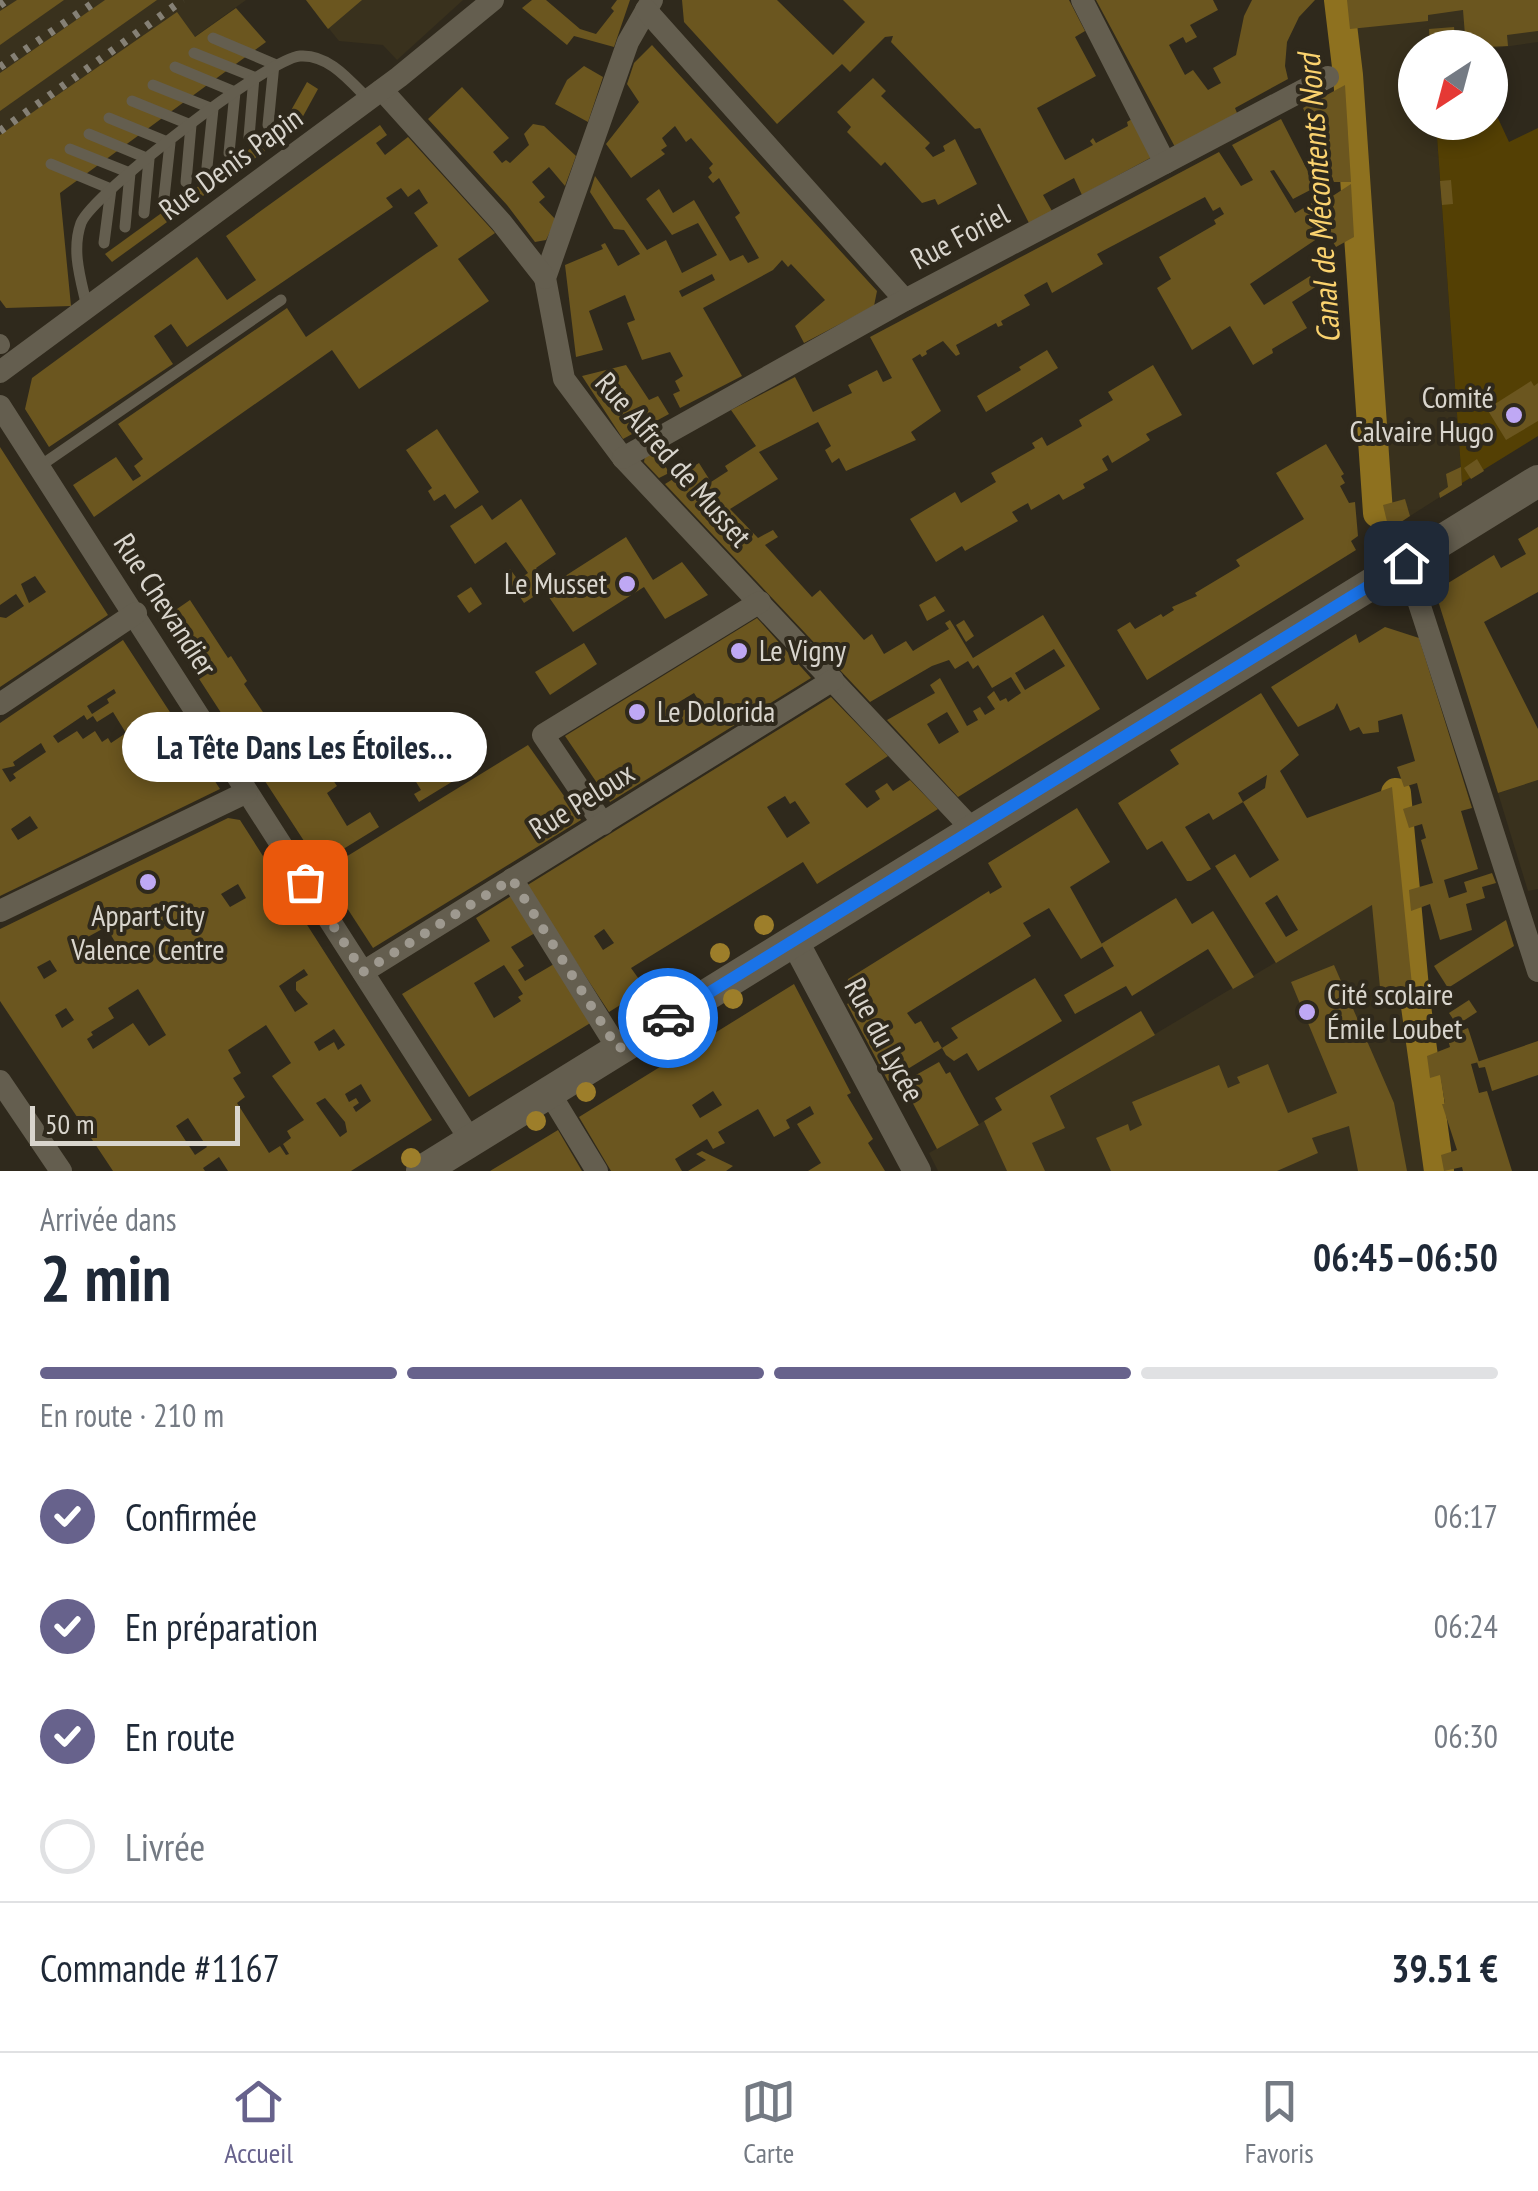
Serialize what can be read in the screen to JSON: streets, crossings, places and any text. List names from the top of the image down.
{
  "streets": {
    "street": [
      "Rue Denis Papin",
      "Rue Foriel",
      "Rue Alfred de Musset",
      "Rue Chevandier",
      "Rue Peloux",
      "Rue du Lycée"
    ]
  },
  "crossings": [
    ["Rue Foriel", "Rue Alfred de Musset"],
    ["Rue Alfred de Musset", "Rue Peloux"],
    ["Rue Chevandier", "Rue Peloux"]
  ],
  "water": ["Canal de Mécontents Nord"],
  "places": [
    "Comité Calvaire Hugo",
    "Le Musset",
    "Le Vigny",
    "Le Dolorida",
    "Appart'City Valence Centre",
    "La Tête Dans Les Étoiles…",
    "Cité scolaire Émile Loubet"
  ],
  "scale_bar": "50 m",
  "north": "bottom left",
  "page": {
    "bubble": "La Tête Dans Les Étoiles…",
    "scale": "50 m",
    "heading": ["2 min", "Arrivée dans", "06:45–06:50"],
    "panel": ["Commande #1167", "39.51 €"],
    "bar": "En route · 210 m",
    "list": [
      ["Confirmée", "06:17"],
      ["En préparation", "06:24"],
      ["En route", "06:30"],
      "Livrée"
    ],
    "tabs": ["Accueil", "Carte", "Favoris"]
  }
}
